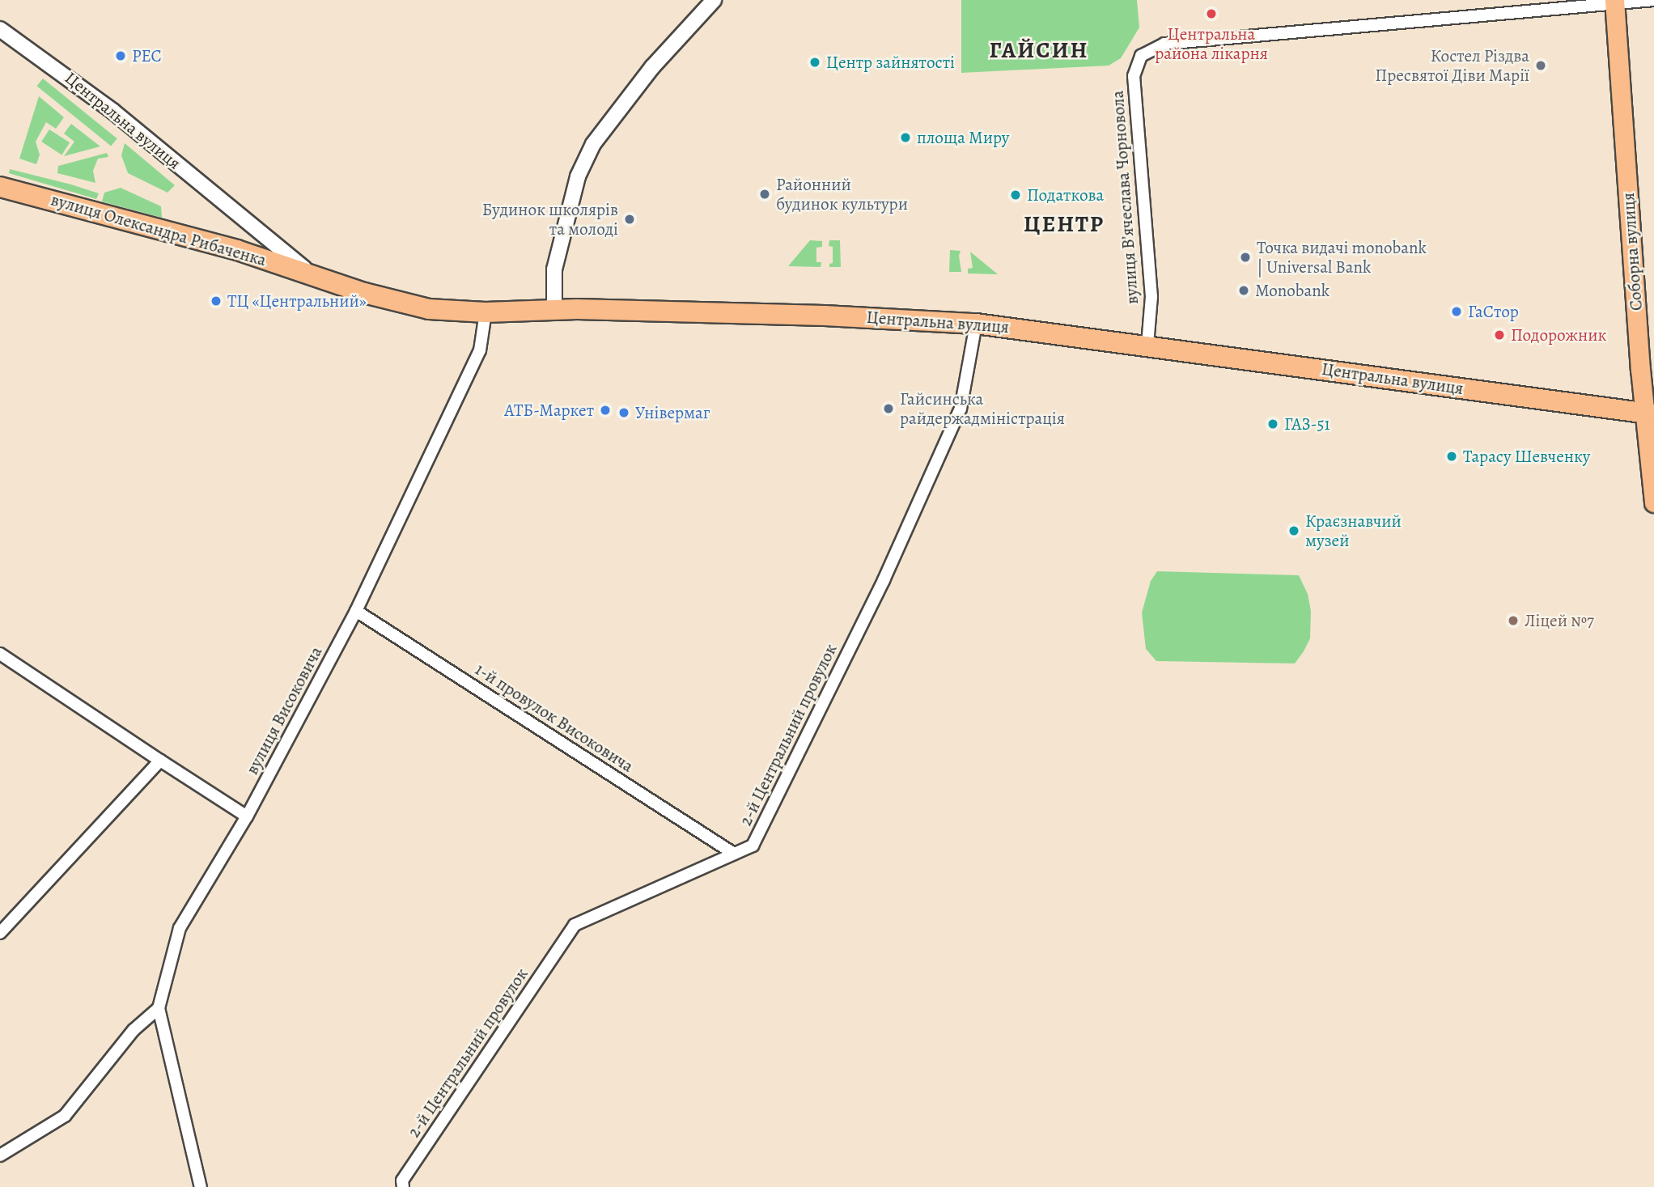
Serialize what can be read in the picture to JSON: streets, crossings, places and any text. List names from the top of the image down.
{
  "streets": {
    "highway": ["Центральна вулиця", "вулиця Олександра Рибаченка"],
    "main road": ["Соборна вулиця"],
    "street": [
      "вулиця Вʼячеслава Чорновола",
      "вулиця Високовича",
      "1-й провулок Високовича",
      "2-й Центральний провулок"
    ]
  },
  "crossings": [
    ["Центральна вулиця", "вулиця Вʼячеслава Чорновола"],
    ["Центральна вулиця", "вулиця Олександра Рибаченка"],
    ["Центральна вулиця", "Соборна вулиця"],
    ["Центральна вулиця", "вулиця Високовича"],
    ["Центральна вулиця", "2-й Центральний провулок"],
    ["вулиця Вʼячеслава Чорновола", "Соборна вулиця"],
    ["вулиця Високовича", "1-й провулок Високовича"],
    ["1-й провулок Високовича", "2-й Центральний провулок"]
  ],
  "districts": ["ГАЙСИН", "ЦЕНТР"],
  "places": [
    "Центральна района лікарня",
    "РЕС",
    "Центр зайнятості",
    "Костел Різдва Пресвятої Діви Марії",
    "площа Миру",
    "Районний будинок культури",
    "Податкова",
    "Будинок школярів та молоді",
    "Точка видачі monobank | Universal Bank",
    "Monobank",
    "ТЦ «Центральний»",
    "ГаСтор",
    "Подорожник",
    "Гайсинська райдержадміністрація",
    "АТБ-Маркет",
    "Універмаг",
    "ГАЗ-51",
    "Тарасу Шевченку",
    "Краєзнавчий музей",
    "Ліцей №7"
  ]
}
